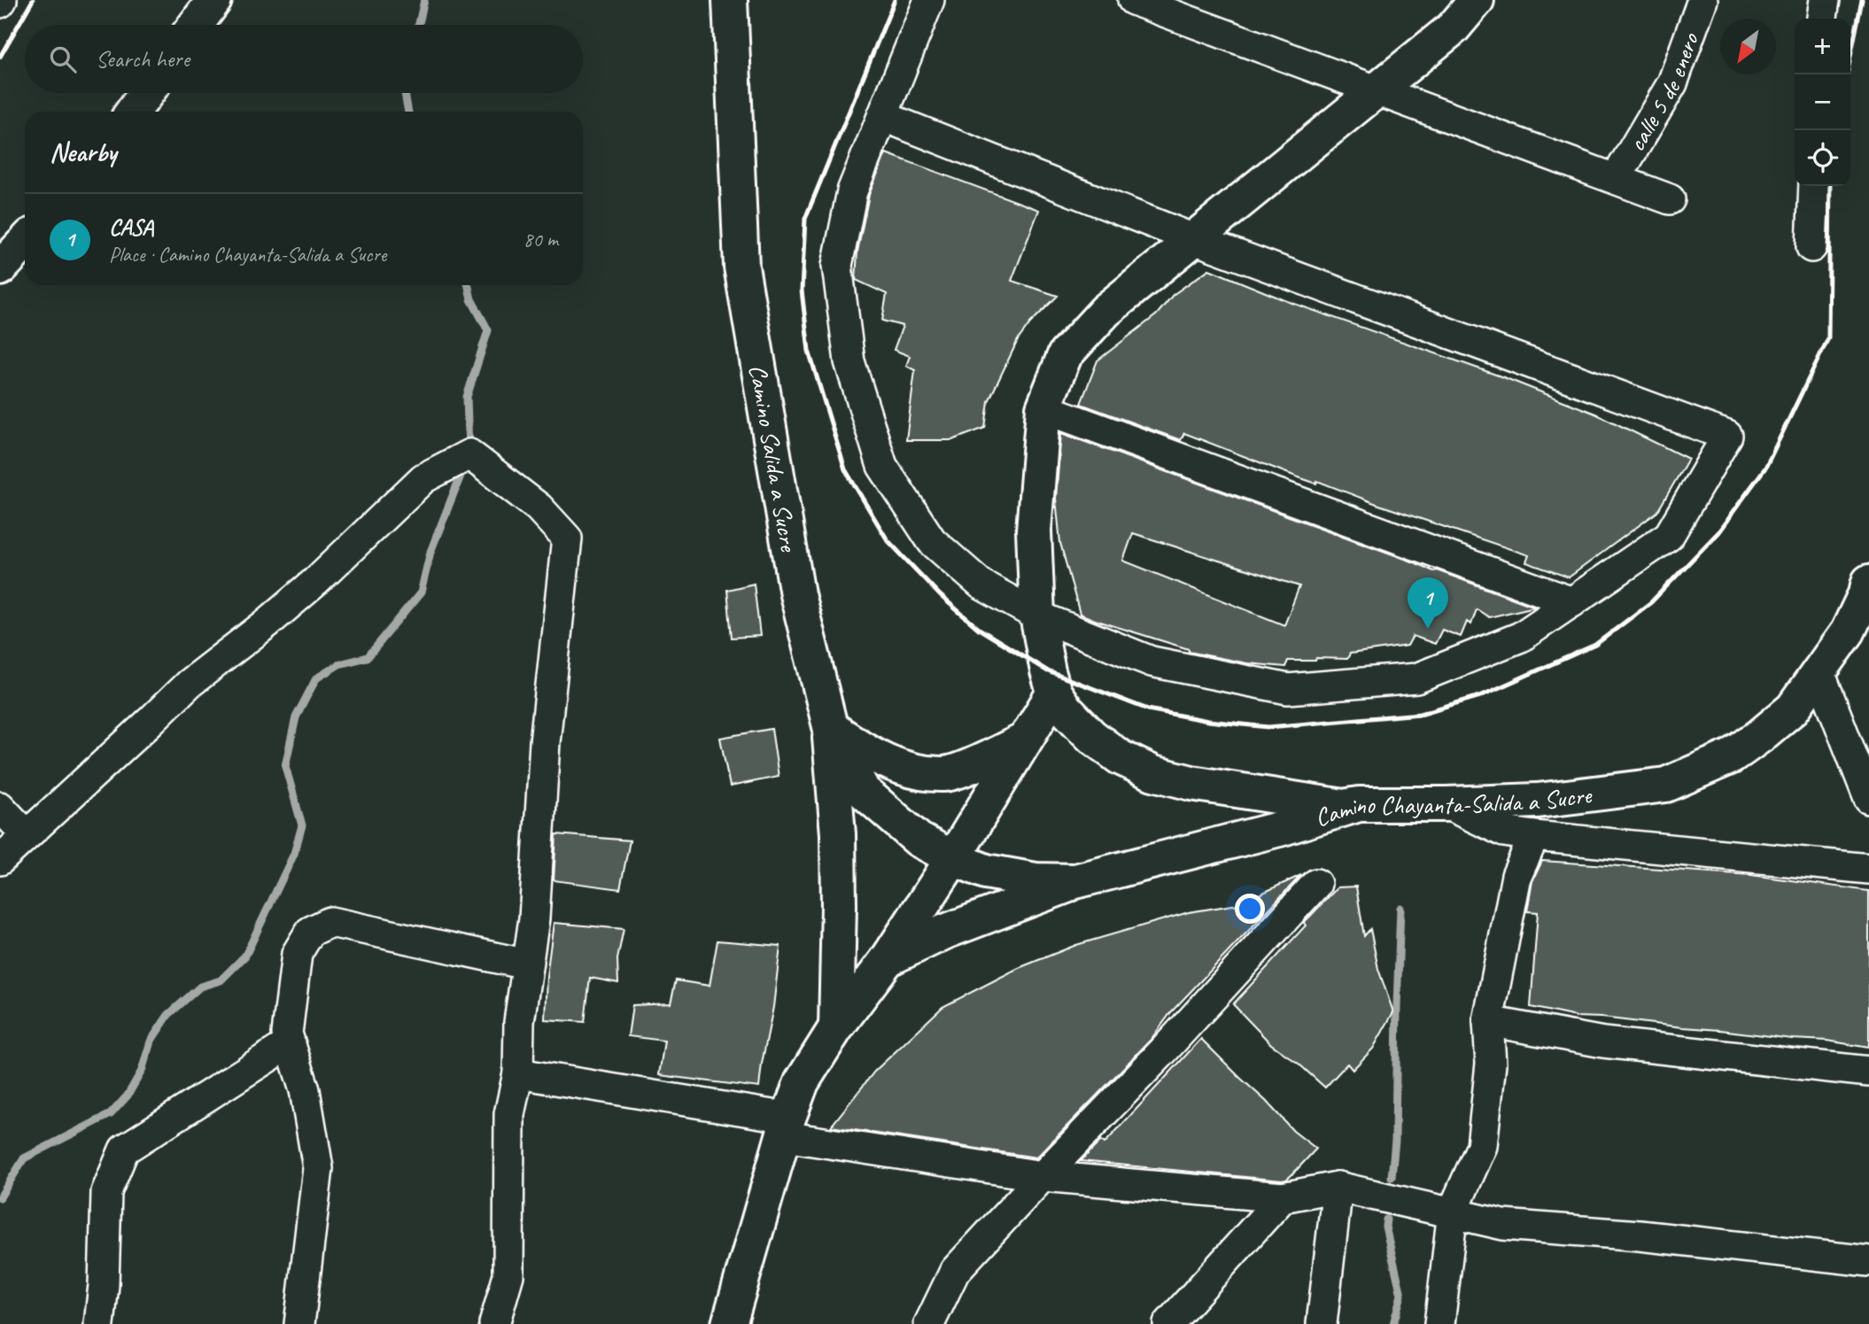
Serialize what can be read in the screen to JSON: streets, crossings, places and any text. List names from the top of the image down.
{
  "streets": {
    "main road": ["Camino Salida a Sucre", "Camino Chayanta-Salida a Sucre"],
    "street": ["calle 5 de enero"]
  },
  "crossings": [
    ["Camino Salida a Sucre", "Camino Chayanta-Salida a Sucre"]
  ],
  "north": "bottom left",
  "page": {
    "map_buttons": ["+", "−"],
    "search": "Search here",
    "heading": "Nearby",
    "list": [
      {
        "mark": "1",
        "name": "CASA",
        "note": "Place · Camino Chayanta-Salida a Sucre",
        "value": "80 m"
      }
    ],
    "pins": "1"
  }
}
